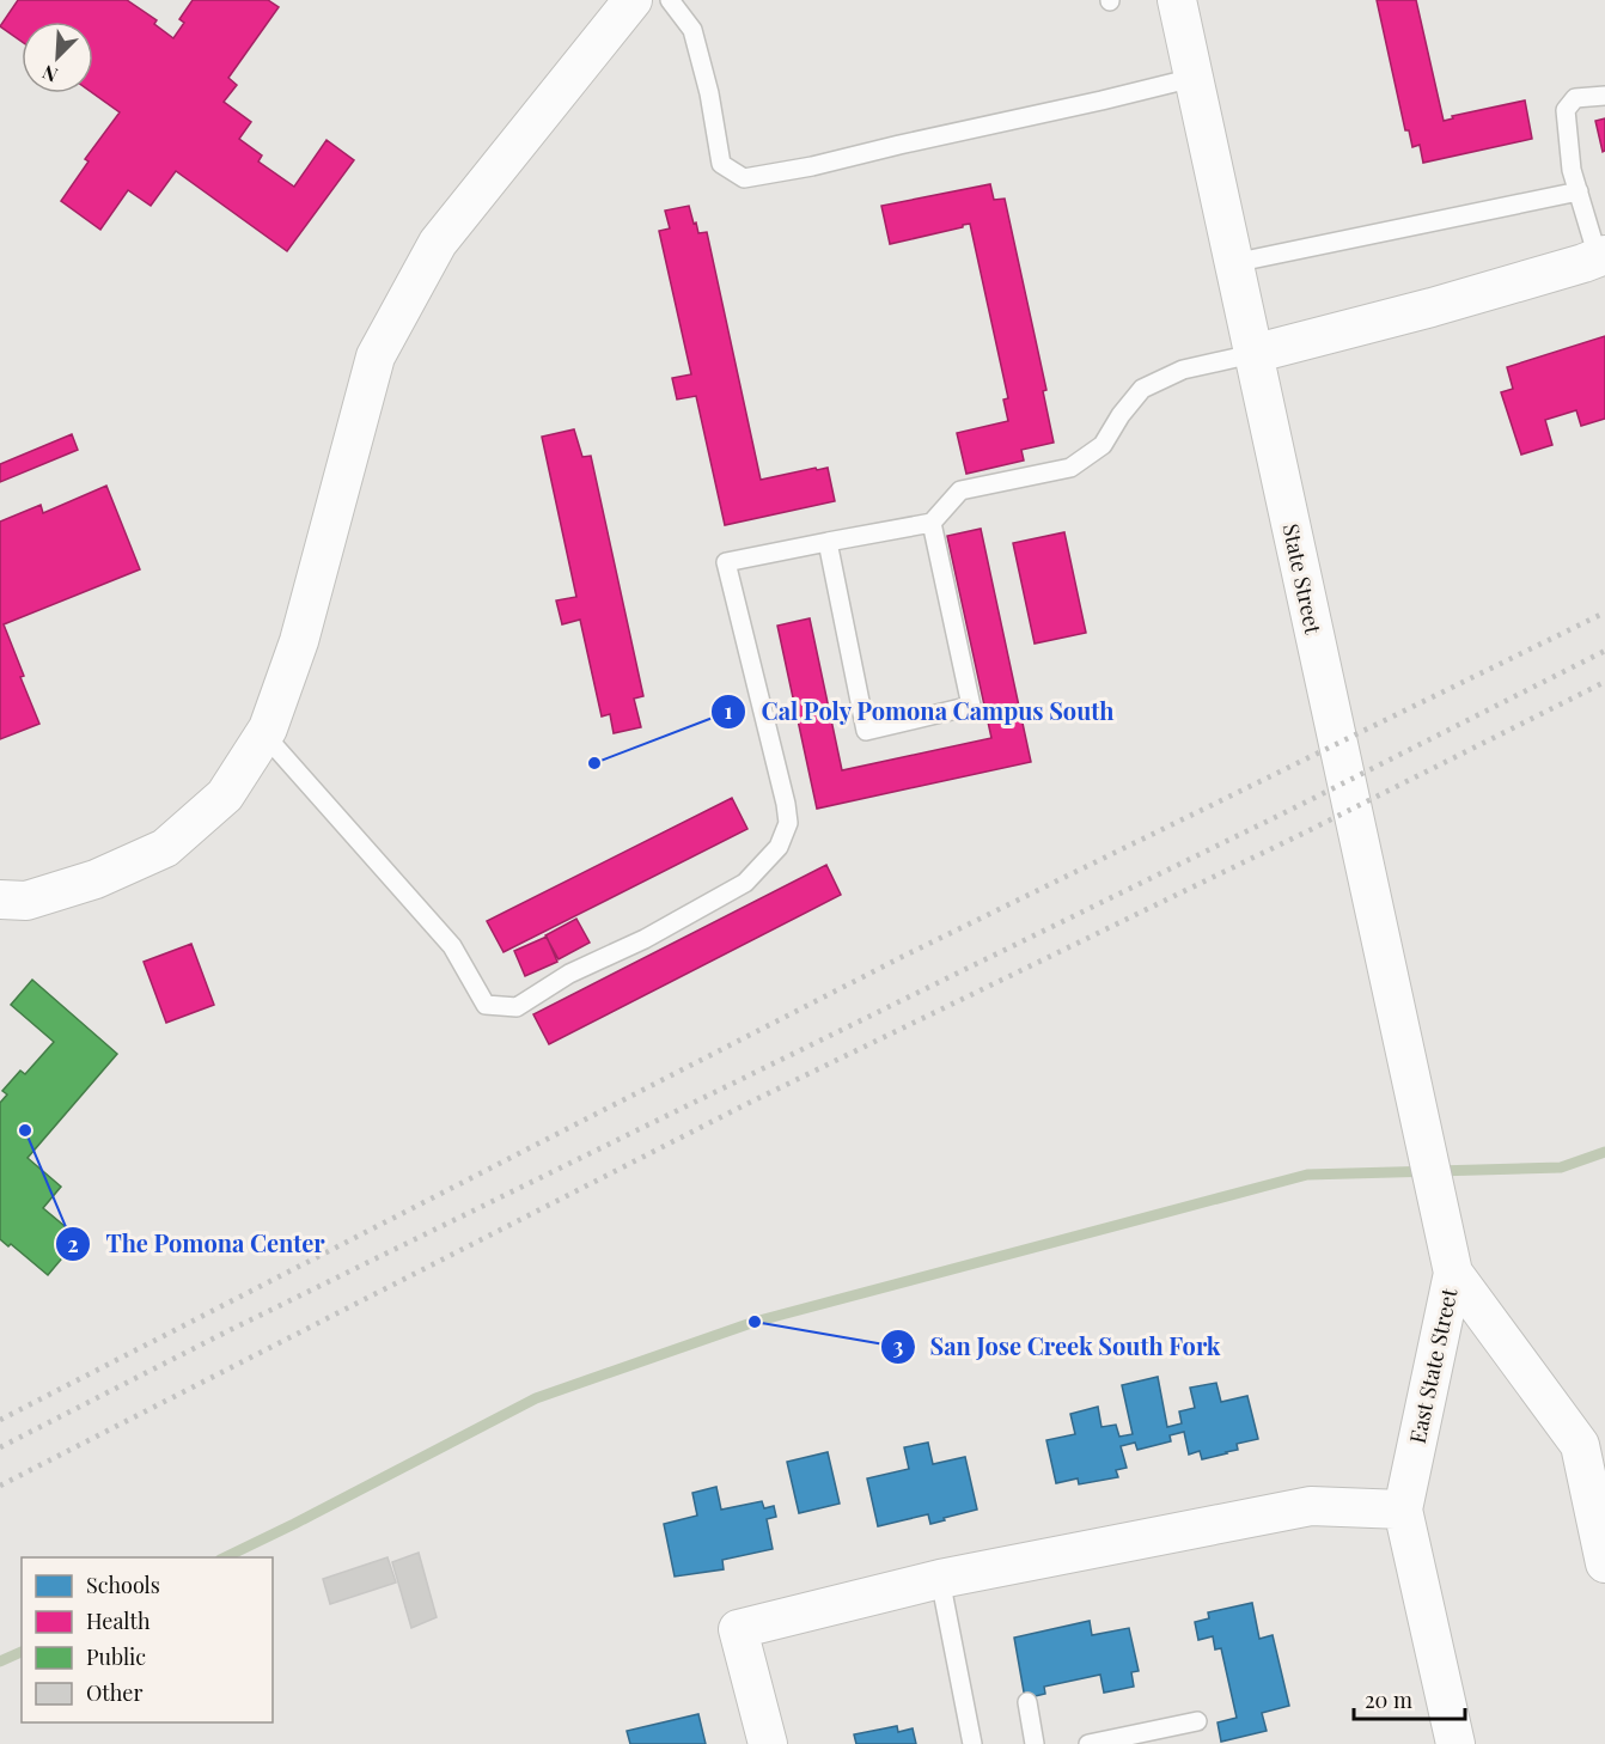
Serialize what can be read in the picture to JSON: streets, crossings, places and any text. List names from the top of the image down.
{
  "streets": {
    "street": ["State Street", "East State Street"]
  },
  "crossings": [
    ["State Street", "East State Street"]
  ],
  "places": ["Cal Poly Pomona Campus South", "The Pomona Center", "San Jose Creek South Fork"],
  "legend": [
    "Schools",
    "Health",
    "Public",
    "Other"
  ],
  "scale_bar": "20 m",
  "north": "bottom left"
}
